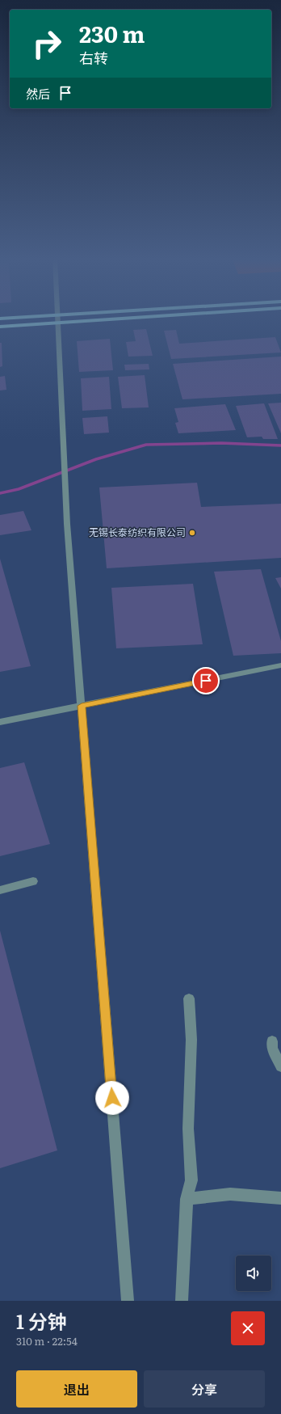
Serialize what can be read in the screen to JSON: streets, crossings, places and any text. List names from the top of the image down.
{
  "places": ["无锡长泰纺织有限公司"],
  "page": {
    "turn": ["230 m", "右转"],
    "then": "然后",
    "heading": ["1 分钟", "310 m · 22:54"],
    "buttons": ["退出", "分享"]
  }
}
